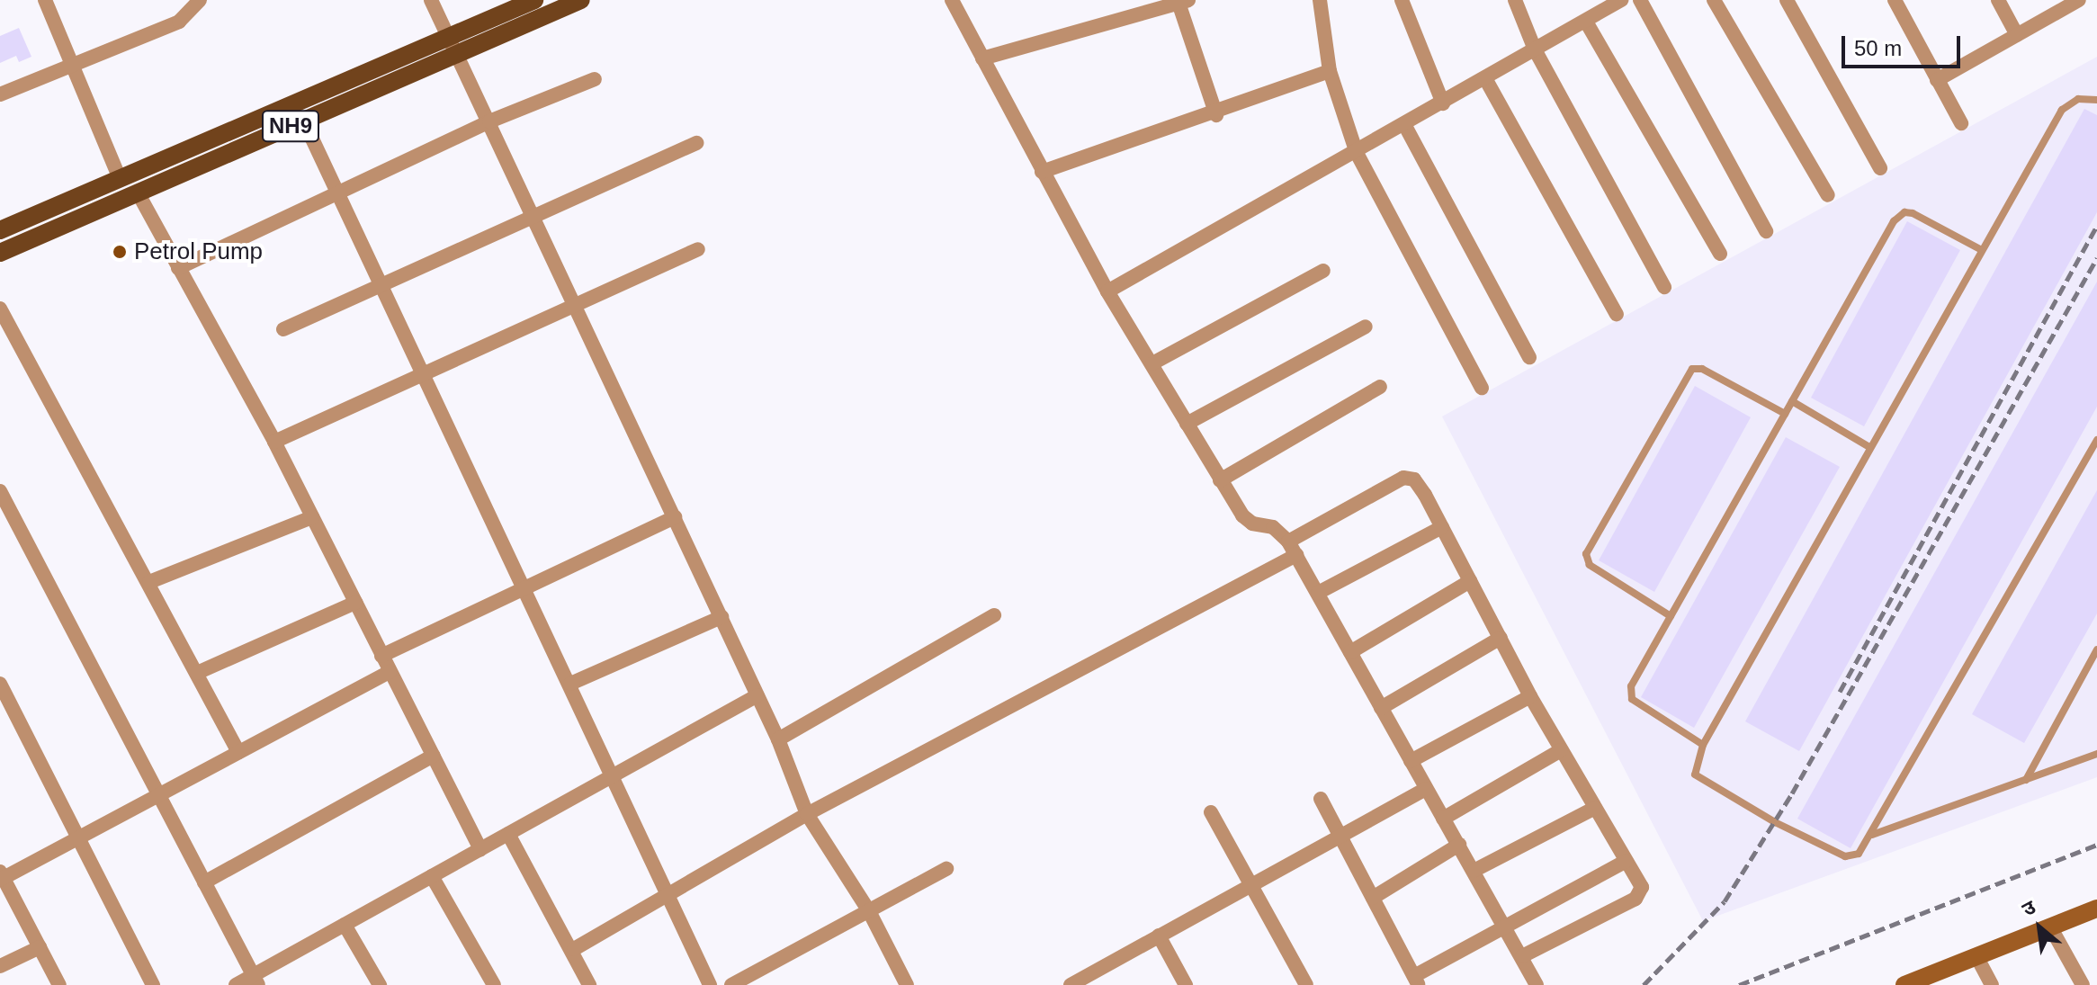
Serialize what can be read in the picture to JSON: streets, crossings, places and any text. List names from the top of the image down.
{
  "streets": {
    "main road": ["NH9"]
  },
  "places": ["Petrol Pump"],
  "scale_bar": "50 m",
  "north": "top left"
}
